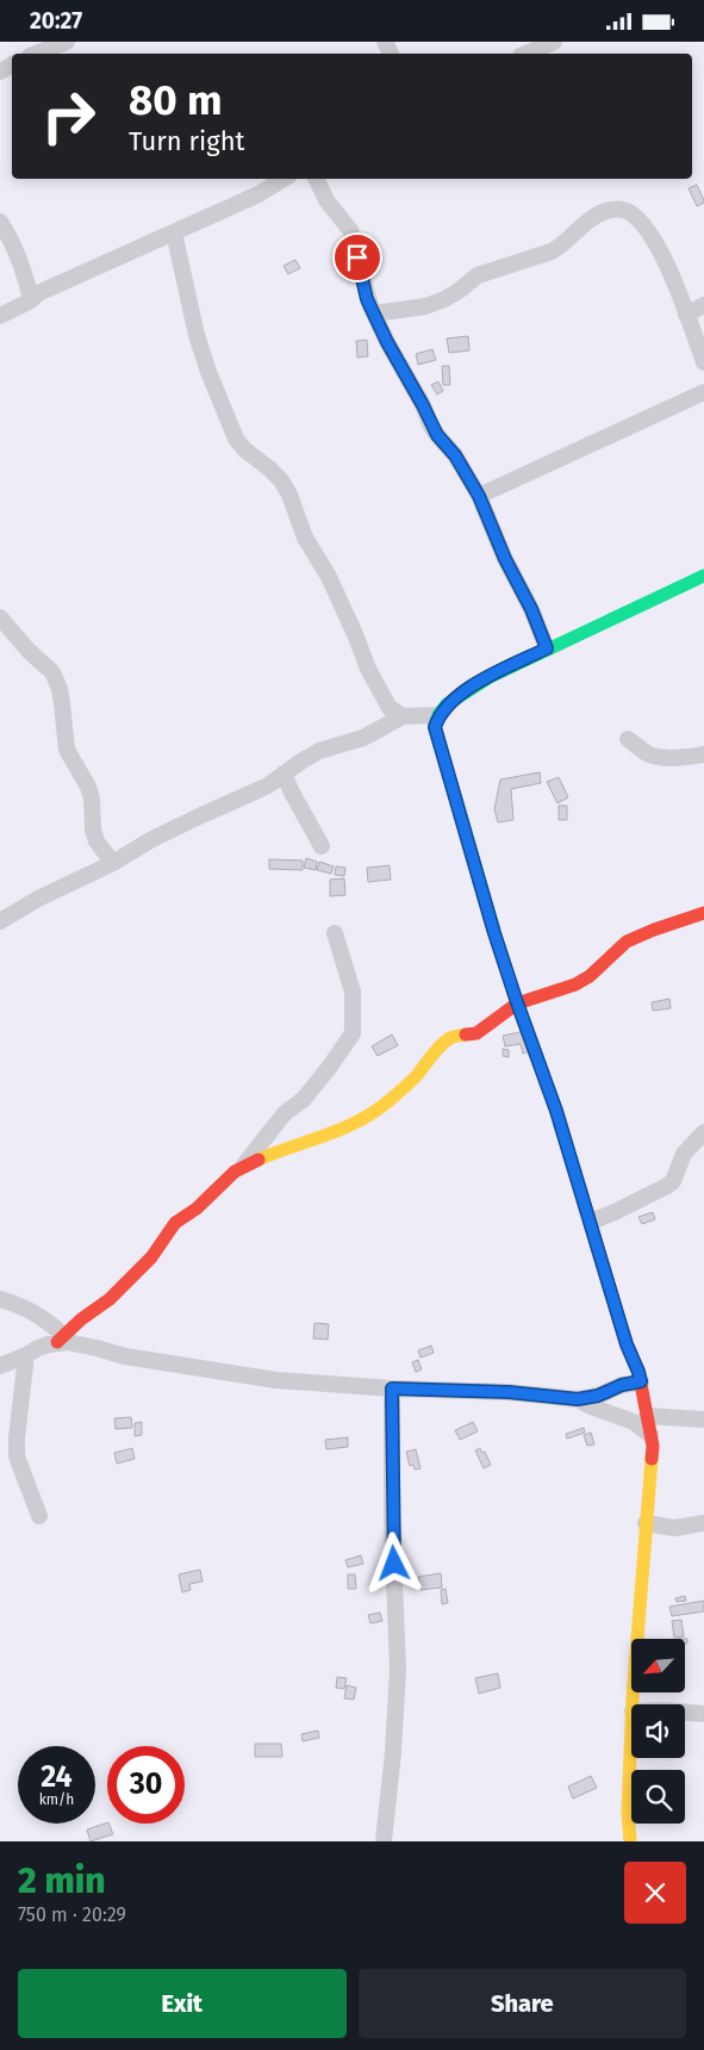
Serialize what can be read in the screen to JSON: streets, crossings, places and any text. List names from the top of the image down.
{
  "north": "bottom left",
  "page": {
    "status": "20:27",
    "turn": ["80 m", "Turn right"],
    "speed": "24 km/h",
    "limit": "30",
    "heading": ["2 min", "750 m · 20:29"],
    "buttons": ["Exit", "Share"]
  }
}
